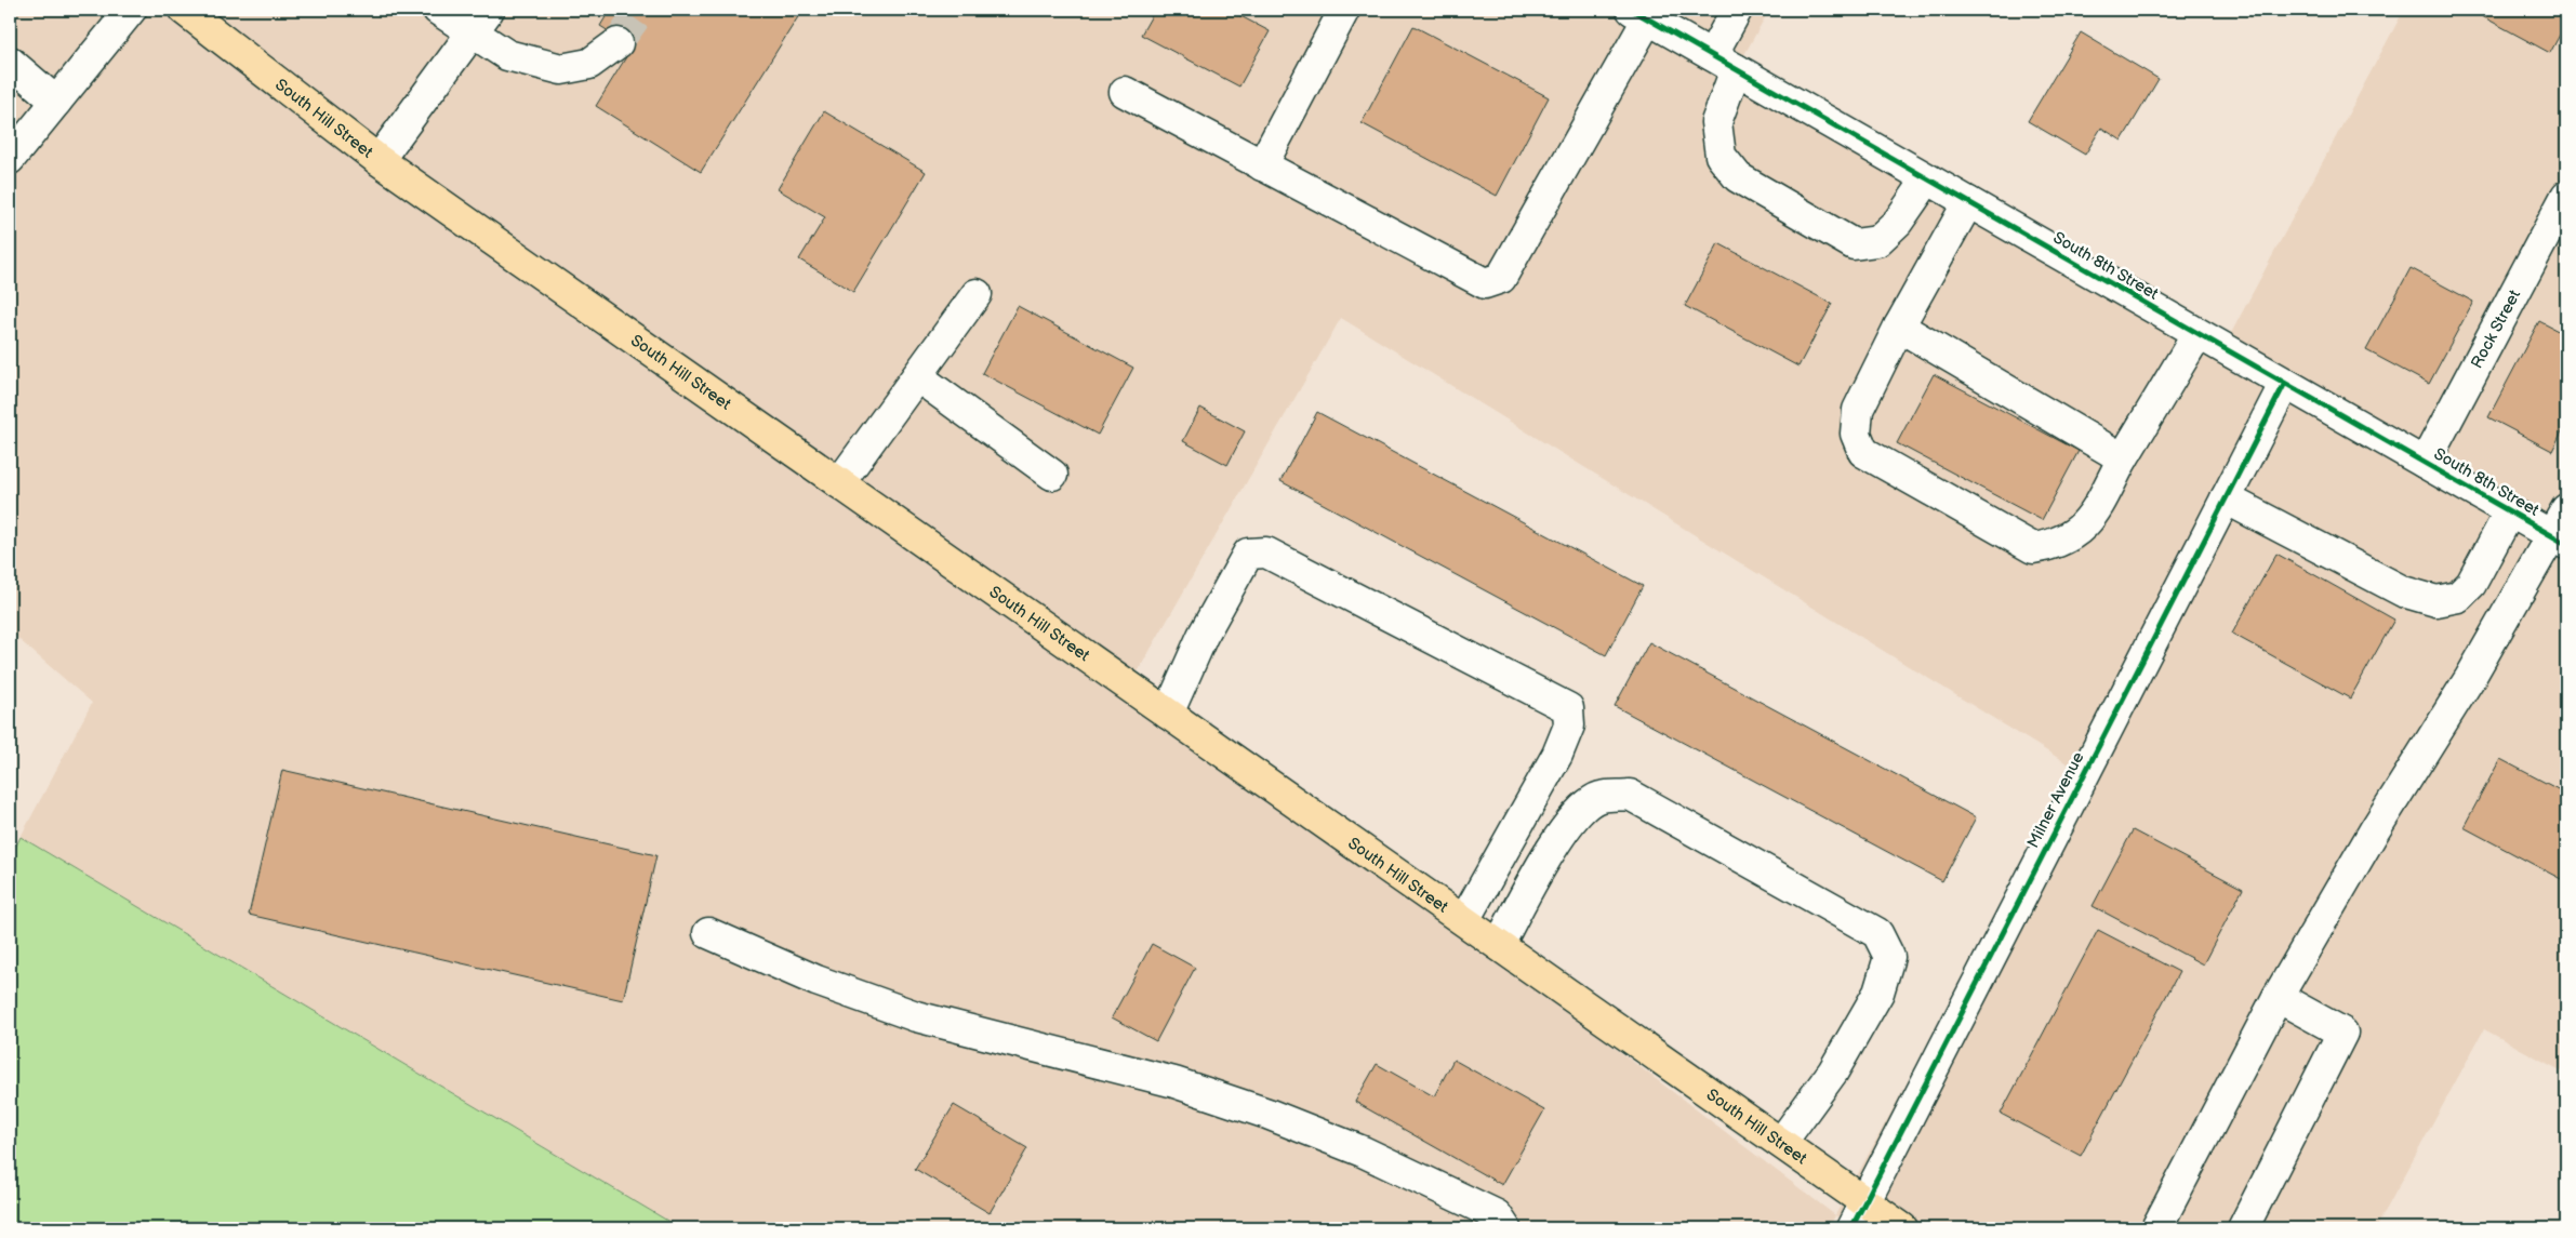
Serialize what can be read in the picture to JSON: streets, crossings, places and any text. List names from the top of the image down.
{
  "streets": {
    "main road": ["South Hill Street"],
    "street": ["South 8th Street", "Rock Street", "Milner Avenue"]
  },
  "crossings": [
    ["South Hill Street", "Milner Avenue"],
    ["South 8th Street", "Rock Street"],
    ["South 8th Street", "Milner Avenue"]
  ]
}
